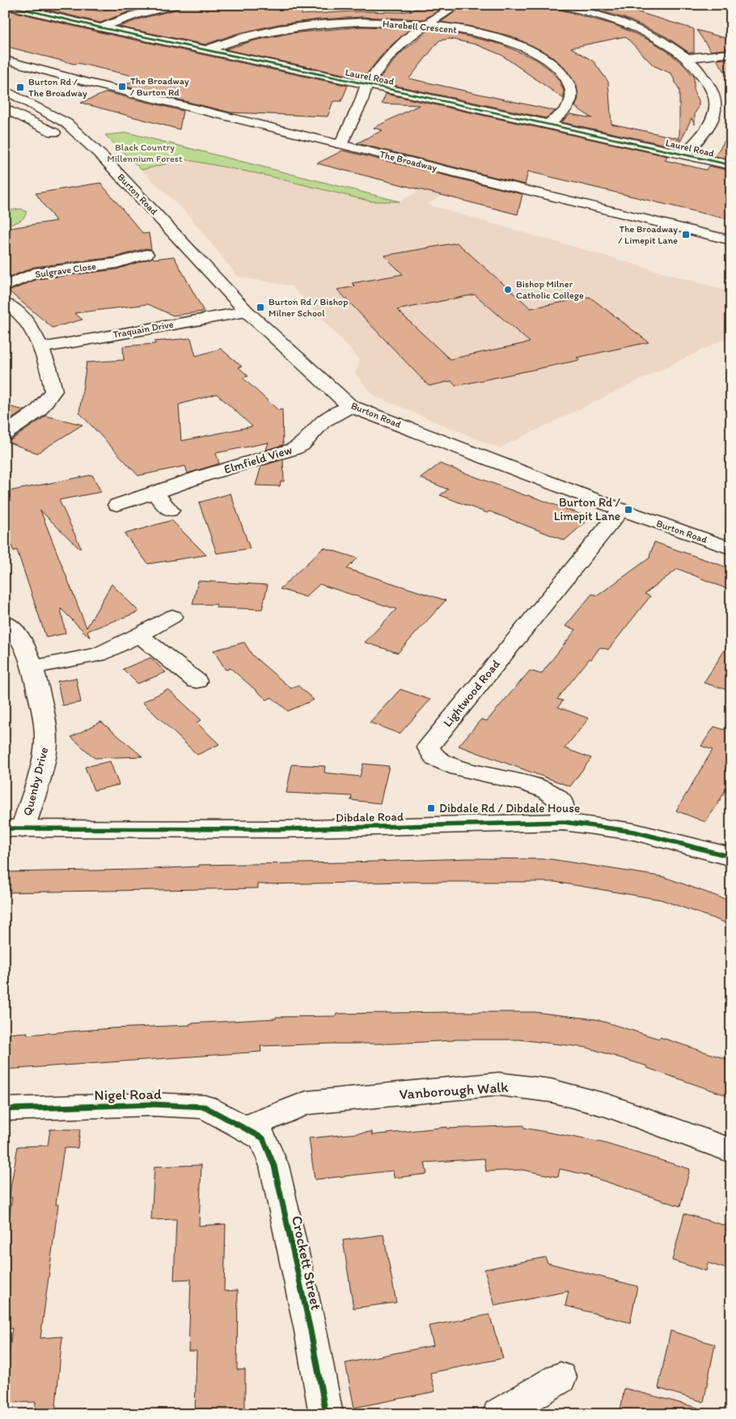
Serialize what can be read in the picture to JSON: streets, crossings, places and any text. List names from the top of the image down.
{
  "streets": {
    "street": [
      "Harebell Crescent",
      "Laurel Road",
      "The Broadway",
      "Burton Road",
      "Sulgrave Close",
      "Traquain Drive",
      "Elmfield View",
      "Lightwood Road",
      "Quenby Drive",
      "Dibdale Road",
      "Vanborough Walk",
      "Nigel Road",
      "Crockett Street"
    ]
  },
  "crossings": [
    ["Harebell Crescent", "Laurel Road"],
    ["Burton Road", "Traquain Drive"],
    ["Burton Road", "Elmfield View"],
    ["Burton Road", "Lightwood Road"],
    ["Lightwood Road", "Dibdale Road"],
    ["Quenby Drive", "Dibdale Road"],
    ["Vanborough Walk", "Nigel Road"],
    ["Vanborough Walk", "Crockett Street"],
    ["Nigel Road", "Crockett Street"]
  ],
  "parks": ["Black Country Millennium Forest"],
  "places": {
    "transit": [
      "The Broadway / Burton Rd",
      "Burton Rd / The Broadway",
      "The Broadway / Limepit Lane",
      "Burton Rd / Bishop Milner School",
      "Burton Rd / Limepit Lane",
      "Dibdale Rd / Dibdale House"
    ],
    "other": ["Bishop Milner Catholic College"]
  }
}
